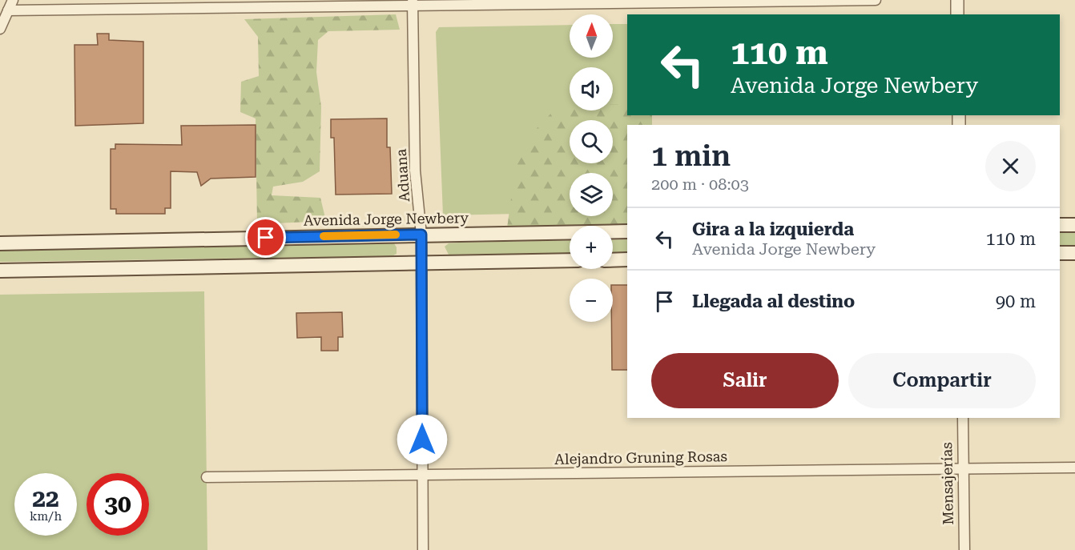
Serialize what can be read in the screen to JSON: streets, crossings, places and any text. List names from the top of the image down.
{
  "streets": {
    "main road": ["Avenida Jorge Newbery"],
    "street": ["Aduana", "Alejandro Gruning Rosas", "Mensajerías"]
  },
  "crossings": [
    ["Aduana", "Avenida Jorge Newbery"],
    ["Aduana", "Alejandro Gruning Rosas"],
    ["Alejandro Gruning Rosas", "Mensajerías"]
  ],
  "north": "top",
  "page": {
    "map_buttons": ["+", "−"],
    "turn": ["110 m", "Avenida Jorge Newbery"],
    "heading": ["1 min", "200 m · 08:03"],
    "list": [
      {
        "name": "Gira a la izquierda",
        "note": "Avenida Jorge Newbery",
        "value": "110 m"
      },
      {
        "name": "Llegada al destino",
        "value": "90 m"
      }
    ],
    "buttons": ["Salir", "Compartir"],
    "speed": "22 km/h",
    "limit": "30"
  }
}
